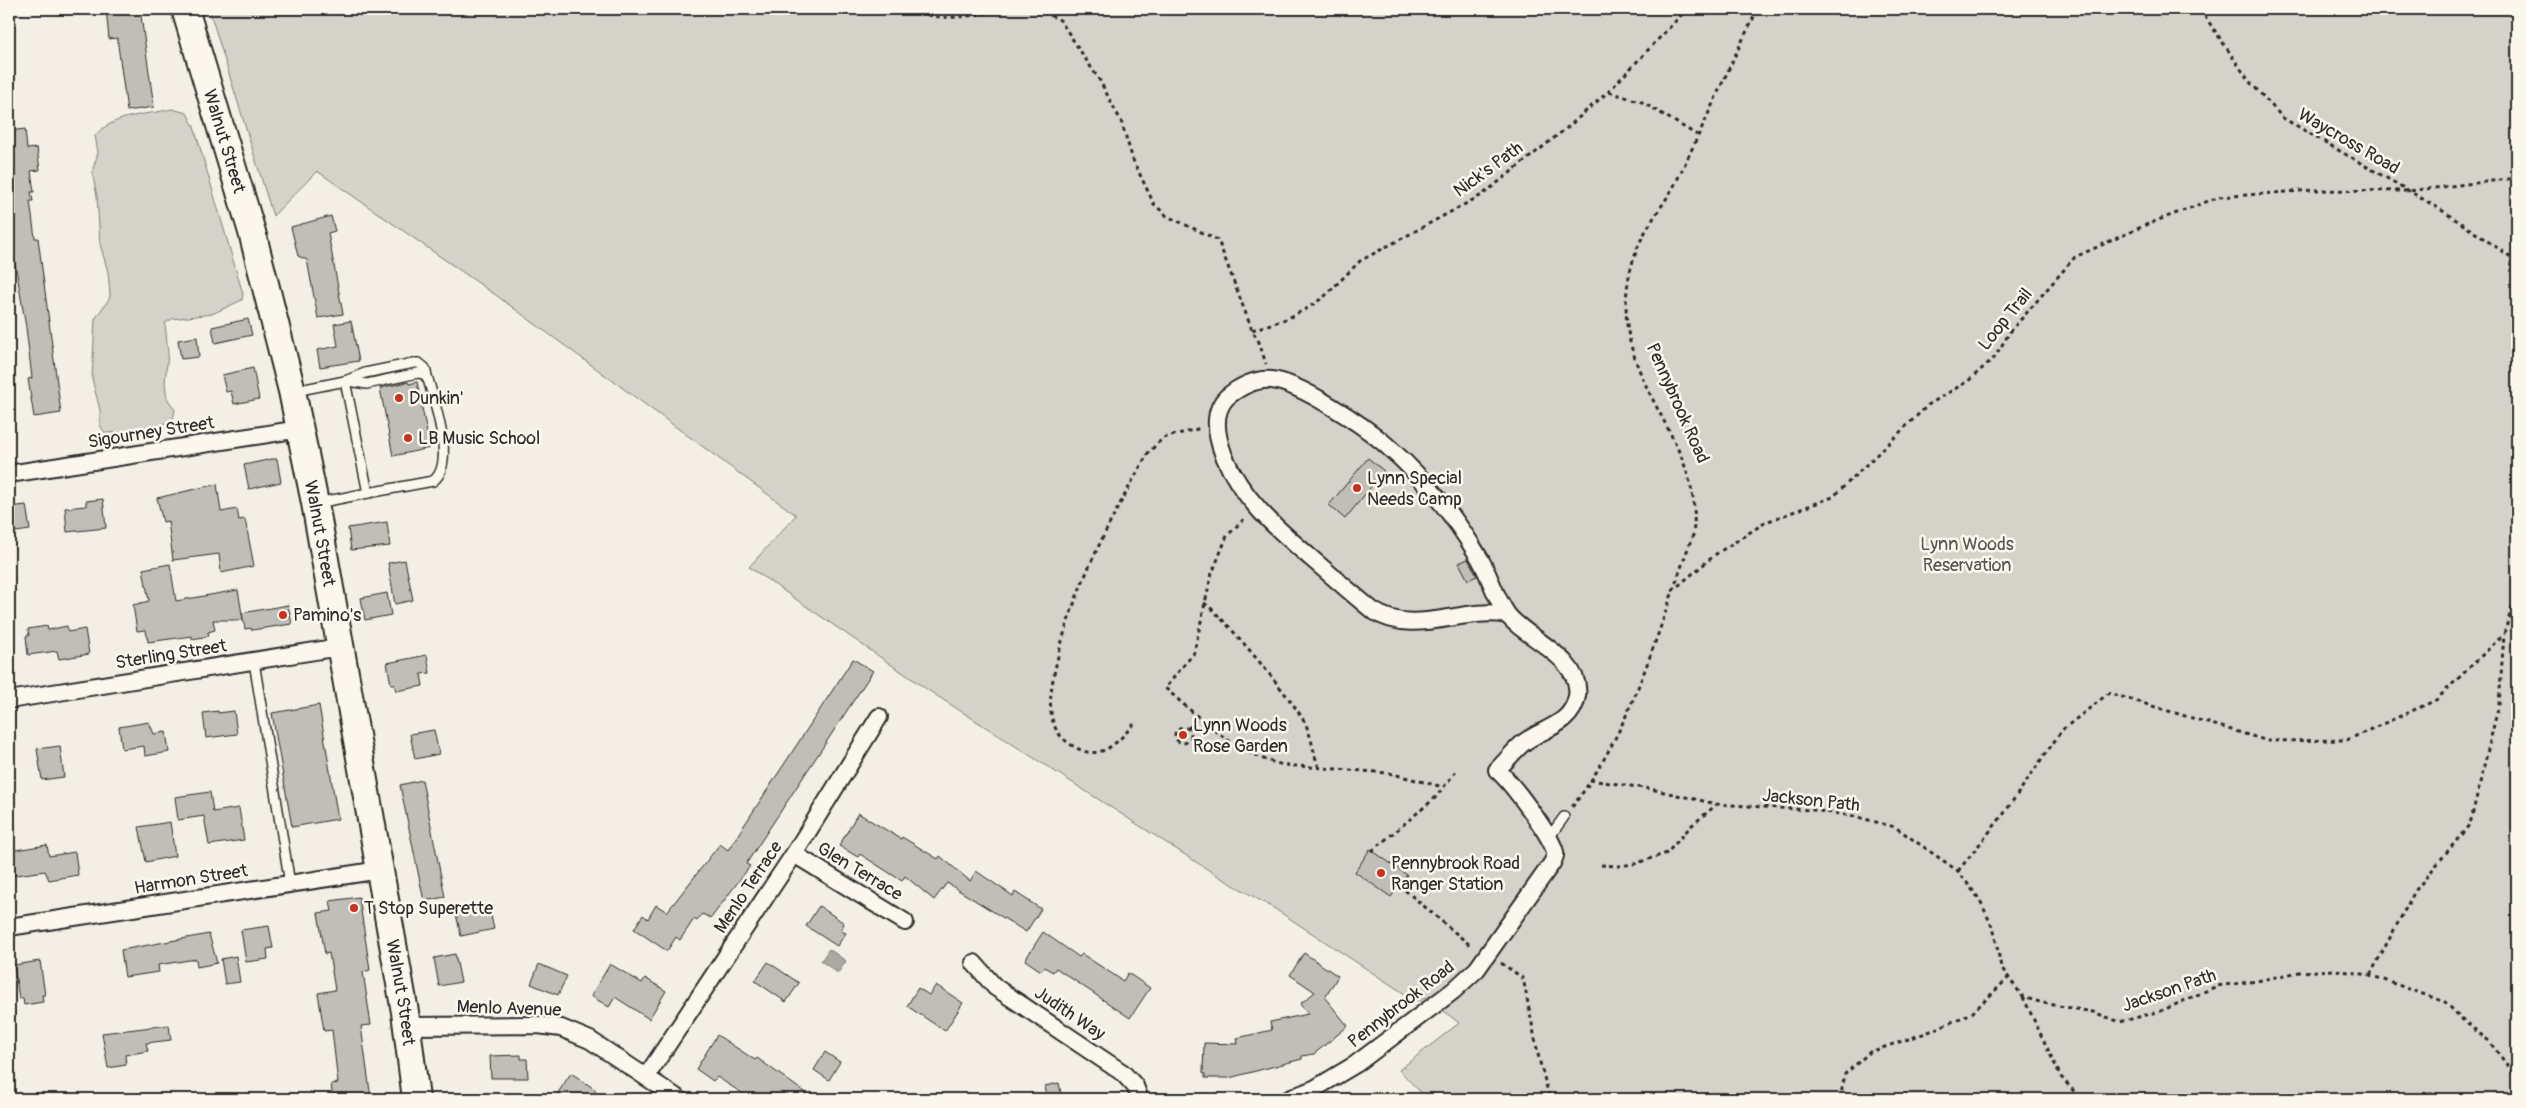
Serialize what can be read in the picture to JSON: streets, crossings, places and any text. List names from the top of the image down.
{
  "streets": {
    "main road": ["Walnut Street"],
    "street": [
      "Pennybrook Road",
      "Sigourney Street",
      "Sterling Street",
      "Glen Terrace",
      "Harmon Street",
      "Menlo Terrace",
      "Menlo Avenue",
      "Judith Way"
    ],
    "path": [
      "Waycross Road",
      "Nick's Path",
      "Loop Trail",
      "Jackson Path"
    ]
  },
  "crossings": [
    ["Walnut Street", "Sigourney Street"],
    ["Walnut Street", "Sterling Street"],
    ["Walnut Street", "Harmon Street"],
    ["Walnut Street", "Menlo Avenue"],
    ["Waycross Road", "Loop Trail"],
    ["Loop Trail", "Pennybrook Road"],
    ["Pennybrook Road", "Jackson Path"],
    ["Glen Terrace", "Menlo Terrace"],
    ["Menlo Terrace", "Menlo Avenue"]
  ],
  "parks": ["Lynn Woods Reservation"],
  "places": [
    "Dunkin'",
    "LB Music School",
    "Lynn Special Needs Camp",
    "Pamino's",
    "Lynn Woods Rose Garden",
    "Pennybrook Road Ranger Station",
    "T Stop Superette"
  ]
}
